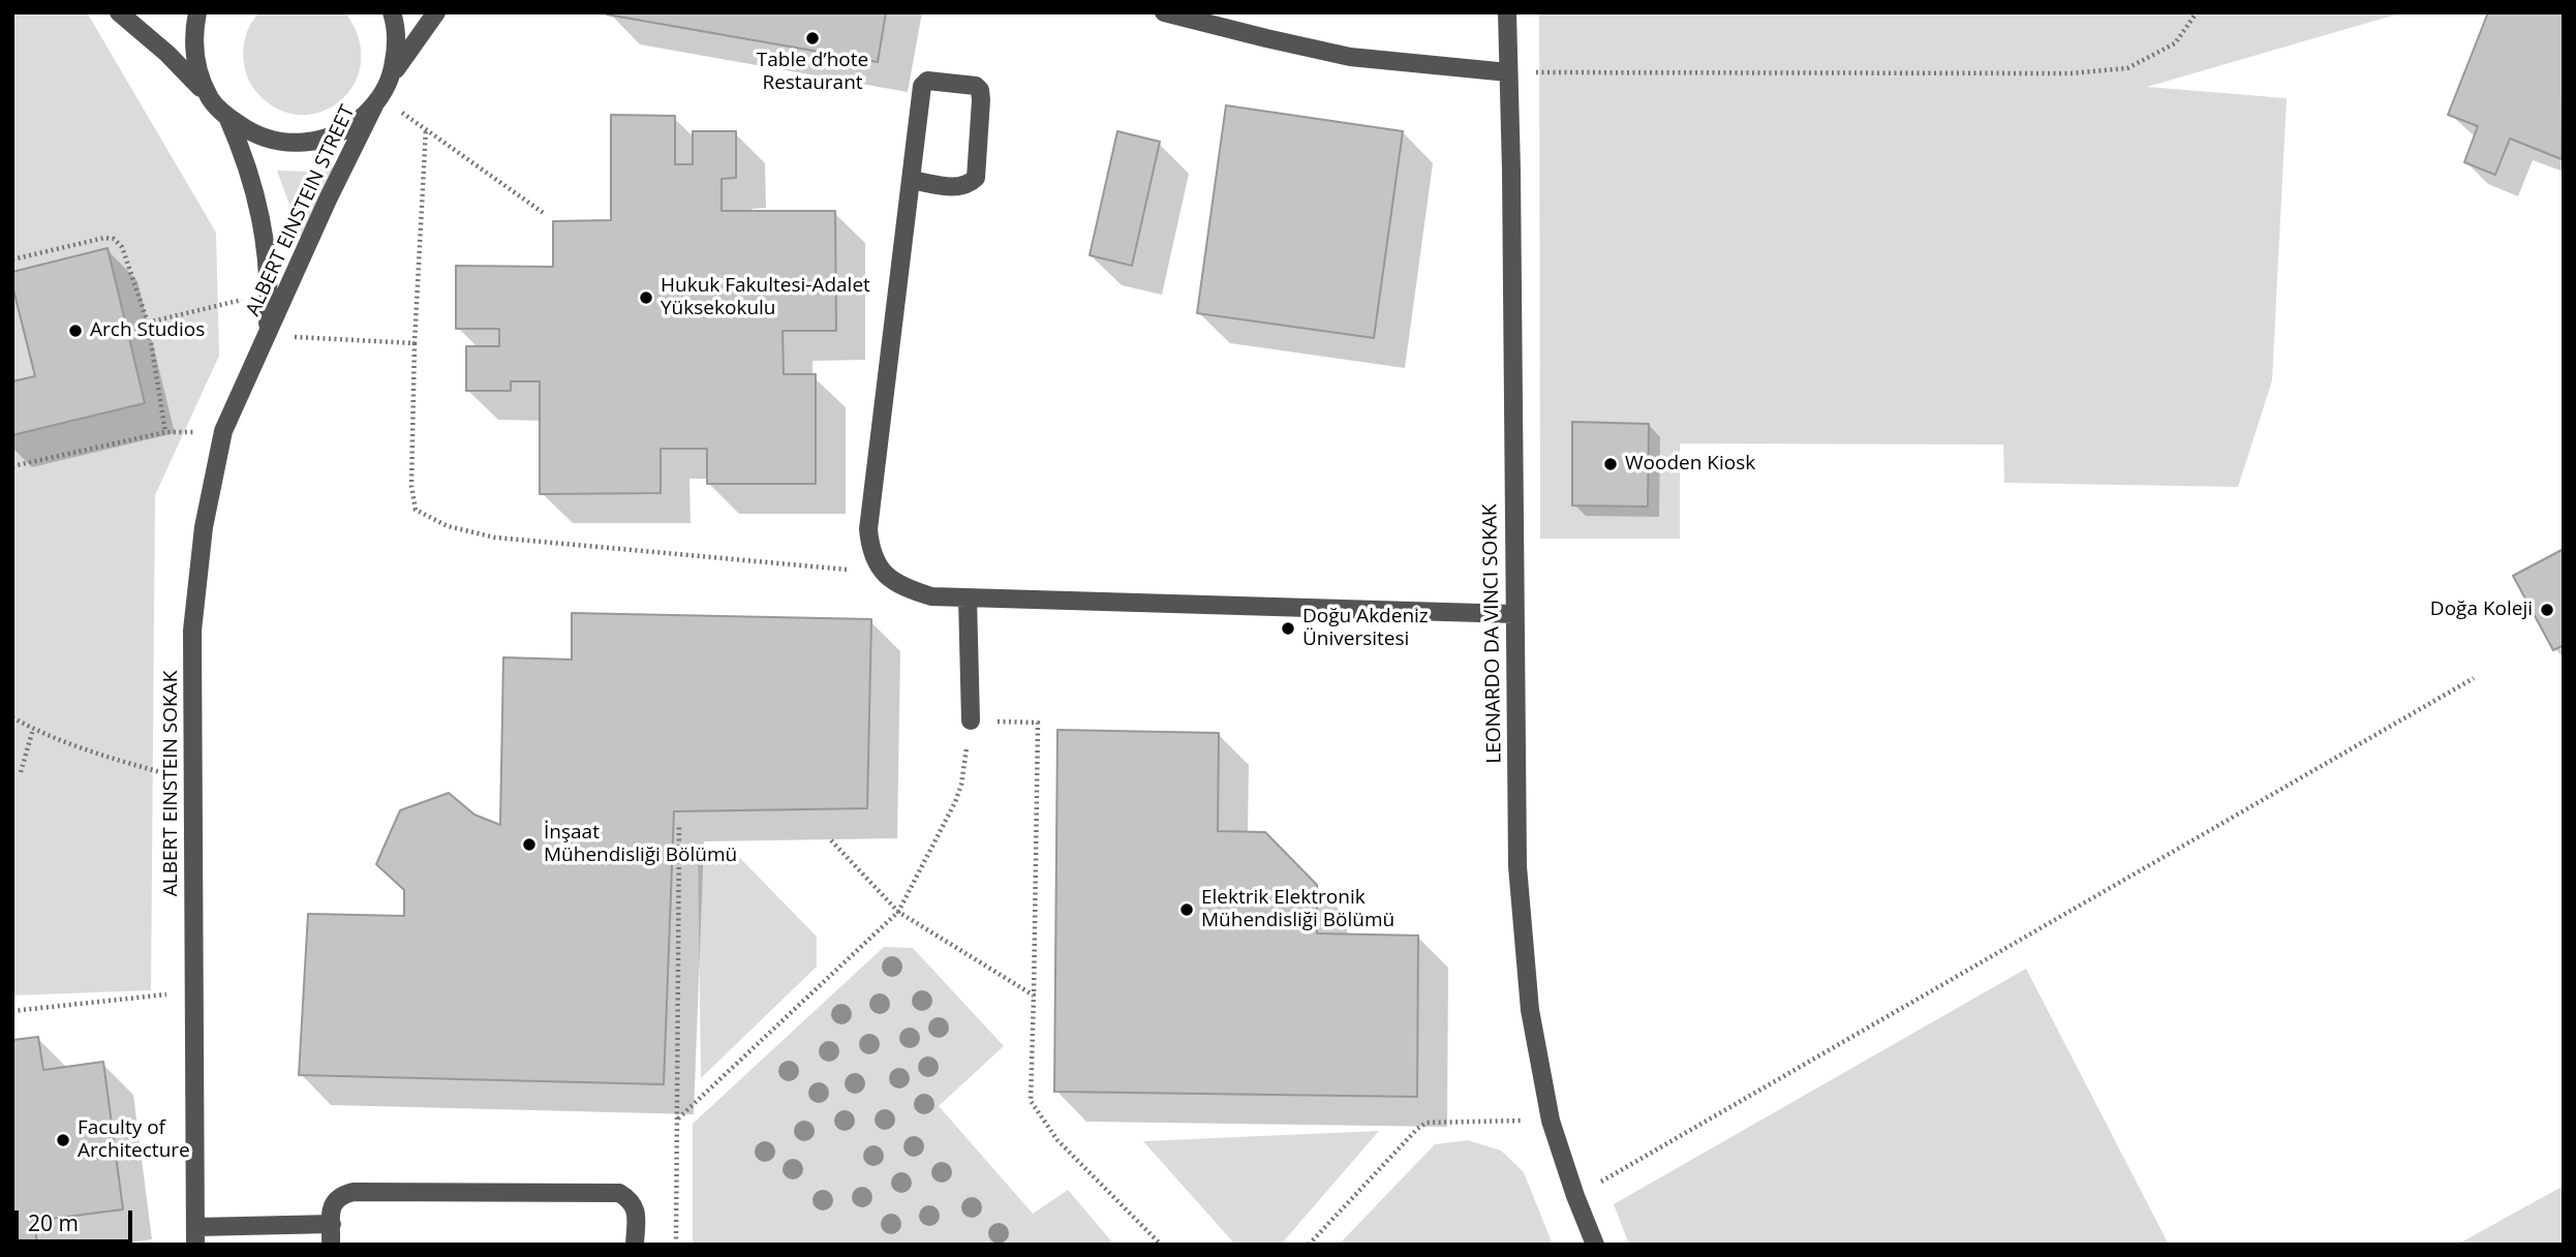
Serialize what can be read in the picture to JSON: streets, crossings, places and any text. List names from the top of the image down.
{
  "streets": {
    "street": ["ALBERT EINSTEIN STREET", "LEONARDO DA VINCI SOKAK", "ALBERT EINSTEIN SOKAK"]
  },
  "crossings": [
    ["ALBERT EINSTEIN STREET", "ALBERT EINSTEIN SOKAK"]
  ],
  "places": [
    "Table d’hote Restaurant",
    "Hukuk Fakultesi-Adalet Yüksekokulu",
    "Arch Studios",
    "Wooden Kiosk",
    "Doğa Koleji",
    "Doğu Akdeniz Üniversitesi",
    "İnşaat Mühendisliği Bölümü",
    "Elektrik Elektronik Mühendisliği Bölümü",
    "Faculty of Architecture"
  ],
  "scale_bar": "20 m"
}
